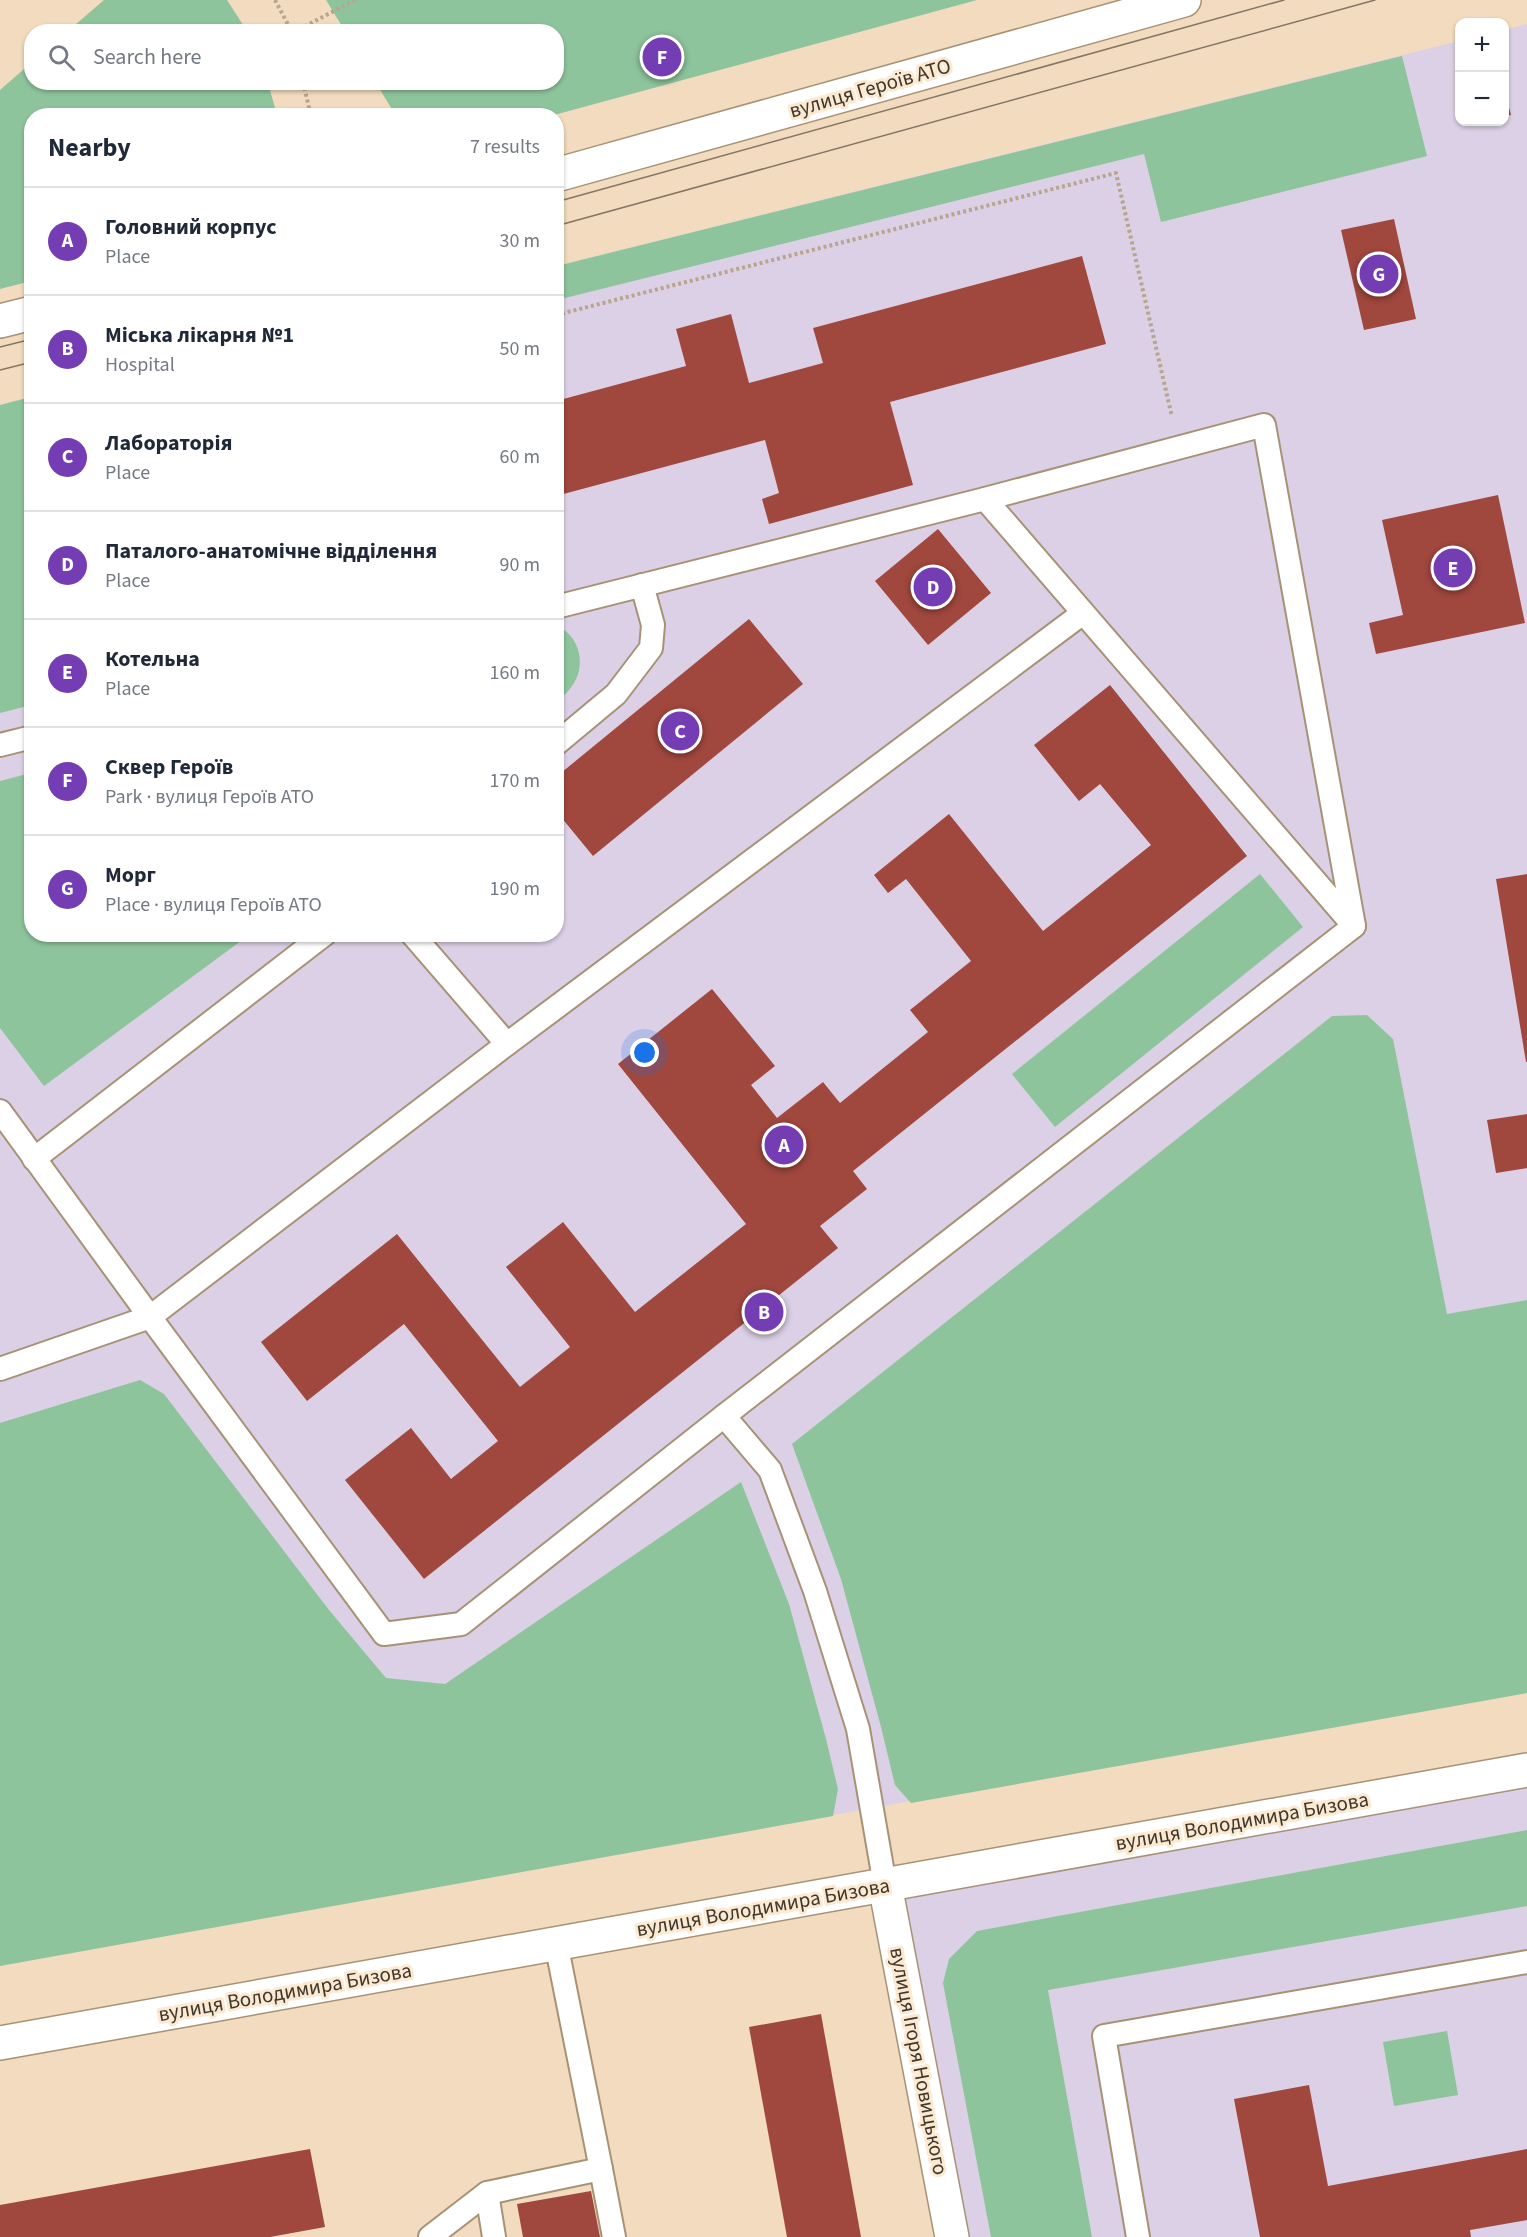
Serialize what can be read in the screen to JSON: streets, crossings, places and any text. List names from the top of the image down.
{
  "streets": {
    "street": ["вулиця Героїв АТО", "вулиця Володимира Бизова", "вулиця Ігоря Новицького"]
  },
  "crossings": [
    ["вулиця Володимира Бизова", "вулиця Ігоря Новицького"]
  ],
  "page": {
    "map_buttons": ["+", "−"],
    "search": "Search here",
    "pins": [
      "F",
      "G",
      "E",
      "D",
      "C",
      "A",
      "B"
    ],
    "heading": ["Nearby", "7 results"],
    "list": [
      {
        "mark": "A",
        "name": "Головний корпус",
        "note": "Place",
        "value": "30 m"
      },
      {
        "mark": "B",
        "name": "Міська лікарня №1",
        "note": "Hospital",
        "value": "50 m"
      },
      {
        "mark": "C",
        "name": "Лабораторія",
        "note": "Place",
        "value": "60 m"
      },
      {
        "mark": "D",
        "name": "Паталого-анатомічне відділення",
        "note": "Place",
        "value": "90 m"
      },
      {
        "mark": "E",
        "name": "Котельна",
        "note": "Place",
        "value": "160 m"
      },
      {
        "mark": "F",
        "name": "Сквер Героїв",
        "note": "Park · вулиця Героїв АТО",
        "value": "170 m"
      },
      {
        "mark": "G",
        "name": "Морг",
        "note": "Place · вулиця Героїв АТО",
        "value": "190 m"
      }
    ]
  }
}
